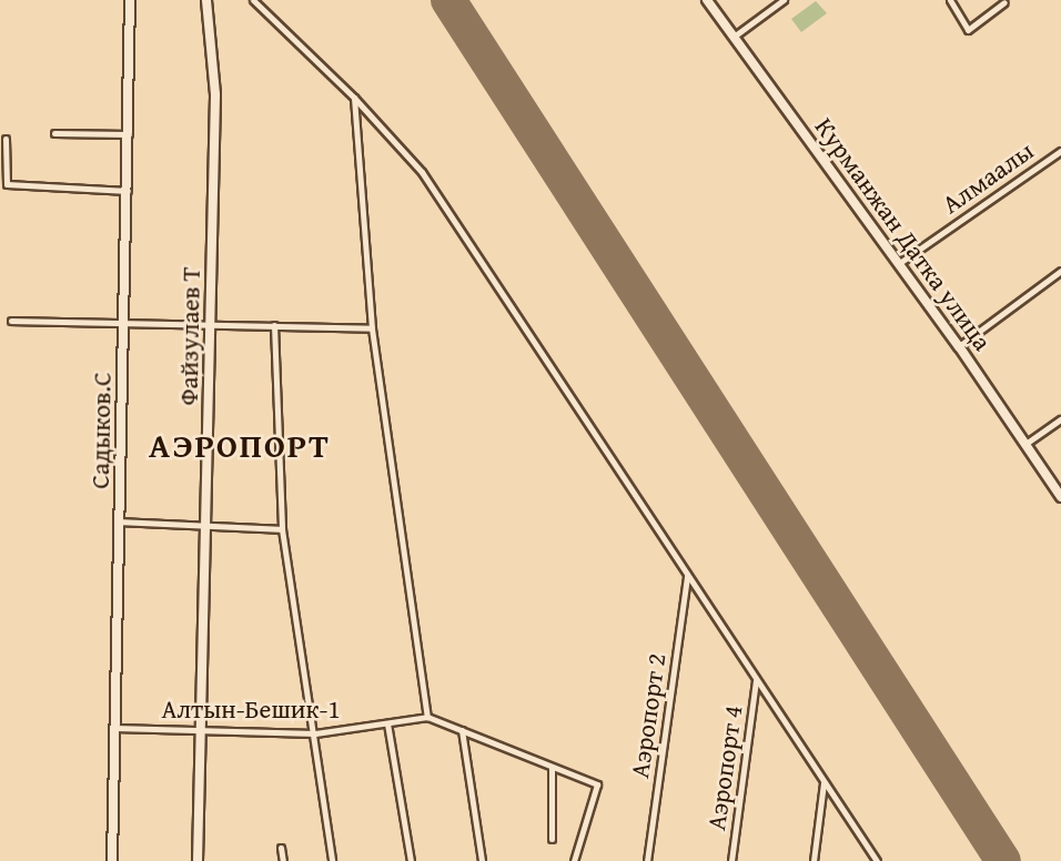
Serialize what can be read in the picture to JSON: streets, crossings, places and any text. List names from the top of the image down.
{
  "streets": {
    "street": [
      "Алмаалы",
      "Курманжан Датка улица",
      "Файзулаев Т",
      "Садыков.С",
      "Алтын-Бешик-1",
      "Аэропорт 2",
      "Аэропорт 4"
    ]
  },
  "crossings": [
    ["Алмаалы", "Курманжан Датка улица"],
    ["Файзулаев Т", "Алтын-Бешик-1"],
    ["Садыков.С", "Алтын-Бешик-1"]
  ],
  "districts": ["АЭРОПОРТ"]
}
